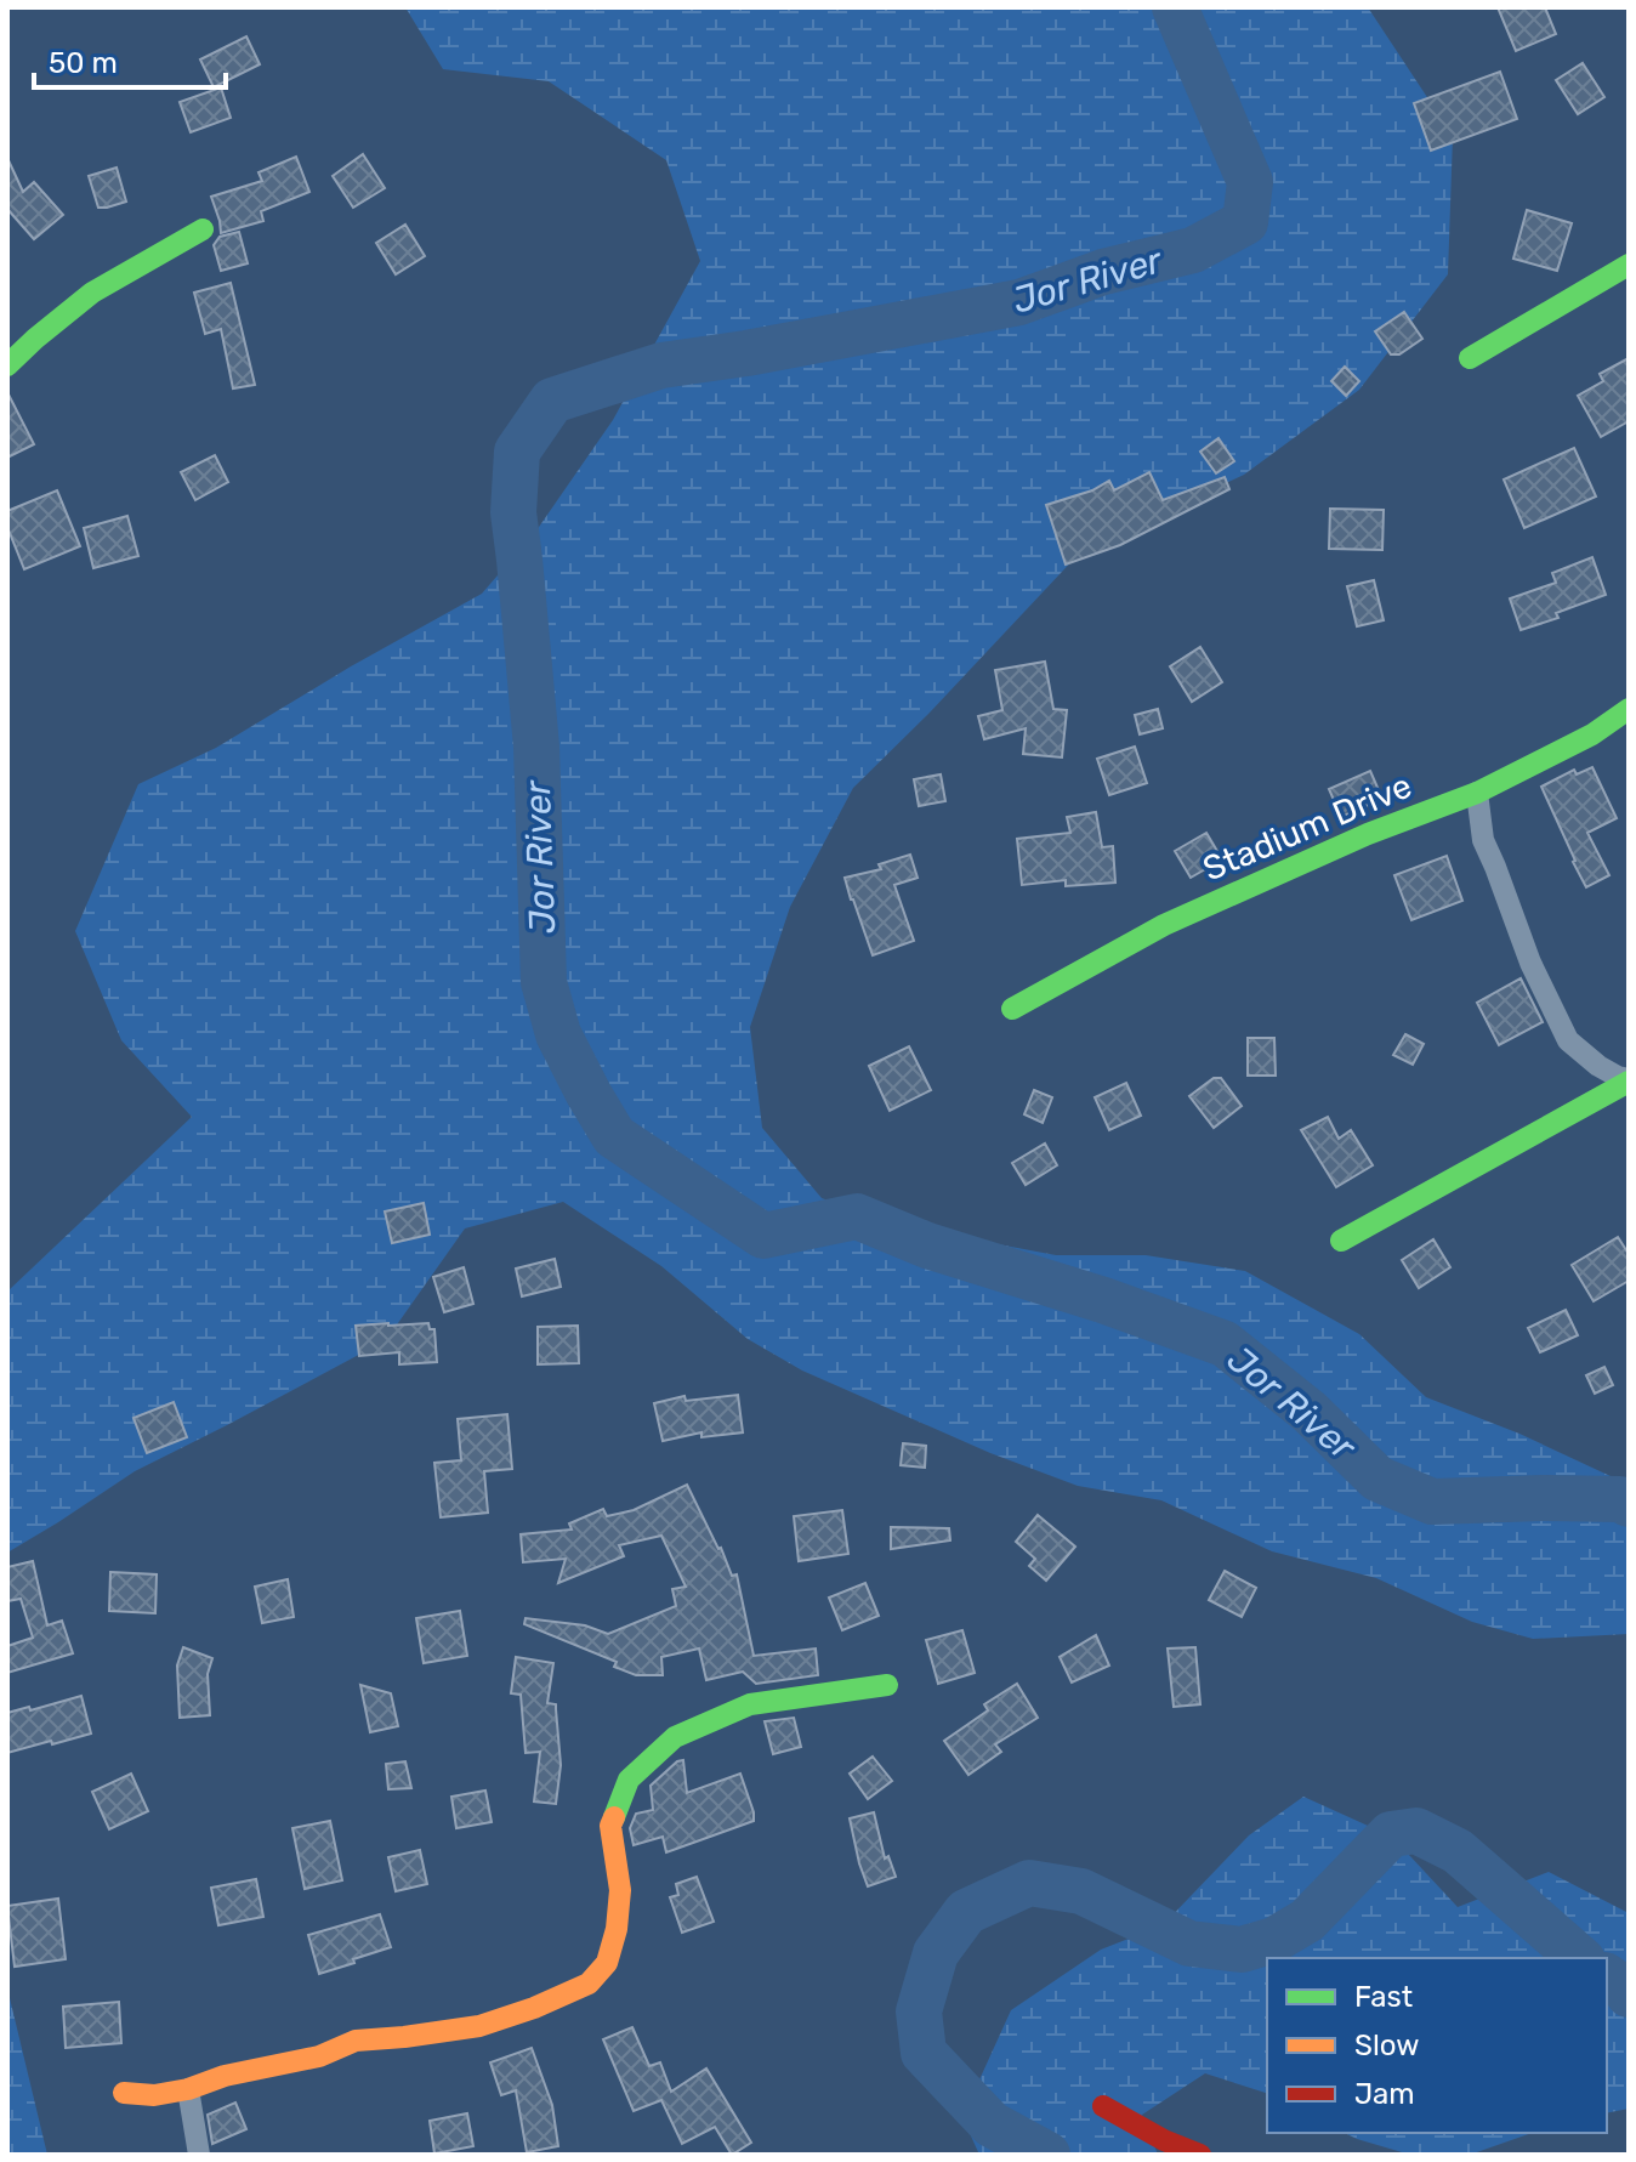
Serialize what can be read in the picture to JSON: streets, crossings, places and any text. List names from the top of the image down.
{
  "streets": {
    "street": ["Stadium Drive"]
  },
  "water": ["Jor River"],
  "legend": ["Fast", "Slow", "Jam"],
  "scale_bar": "50 m"
}
